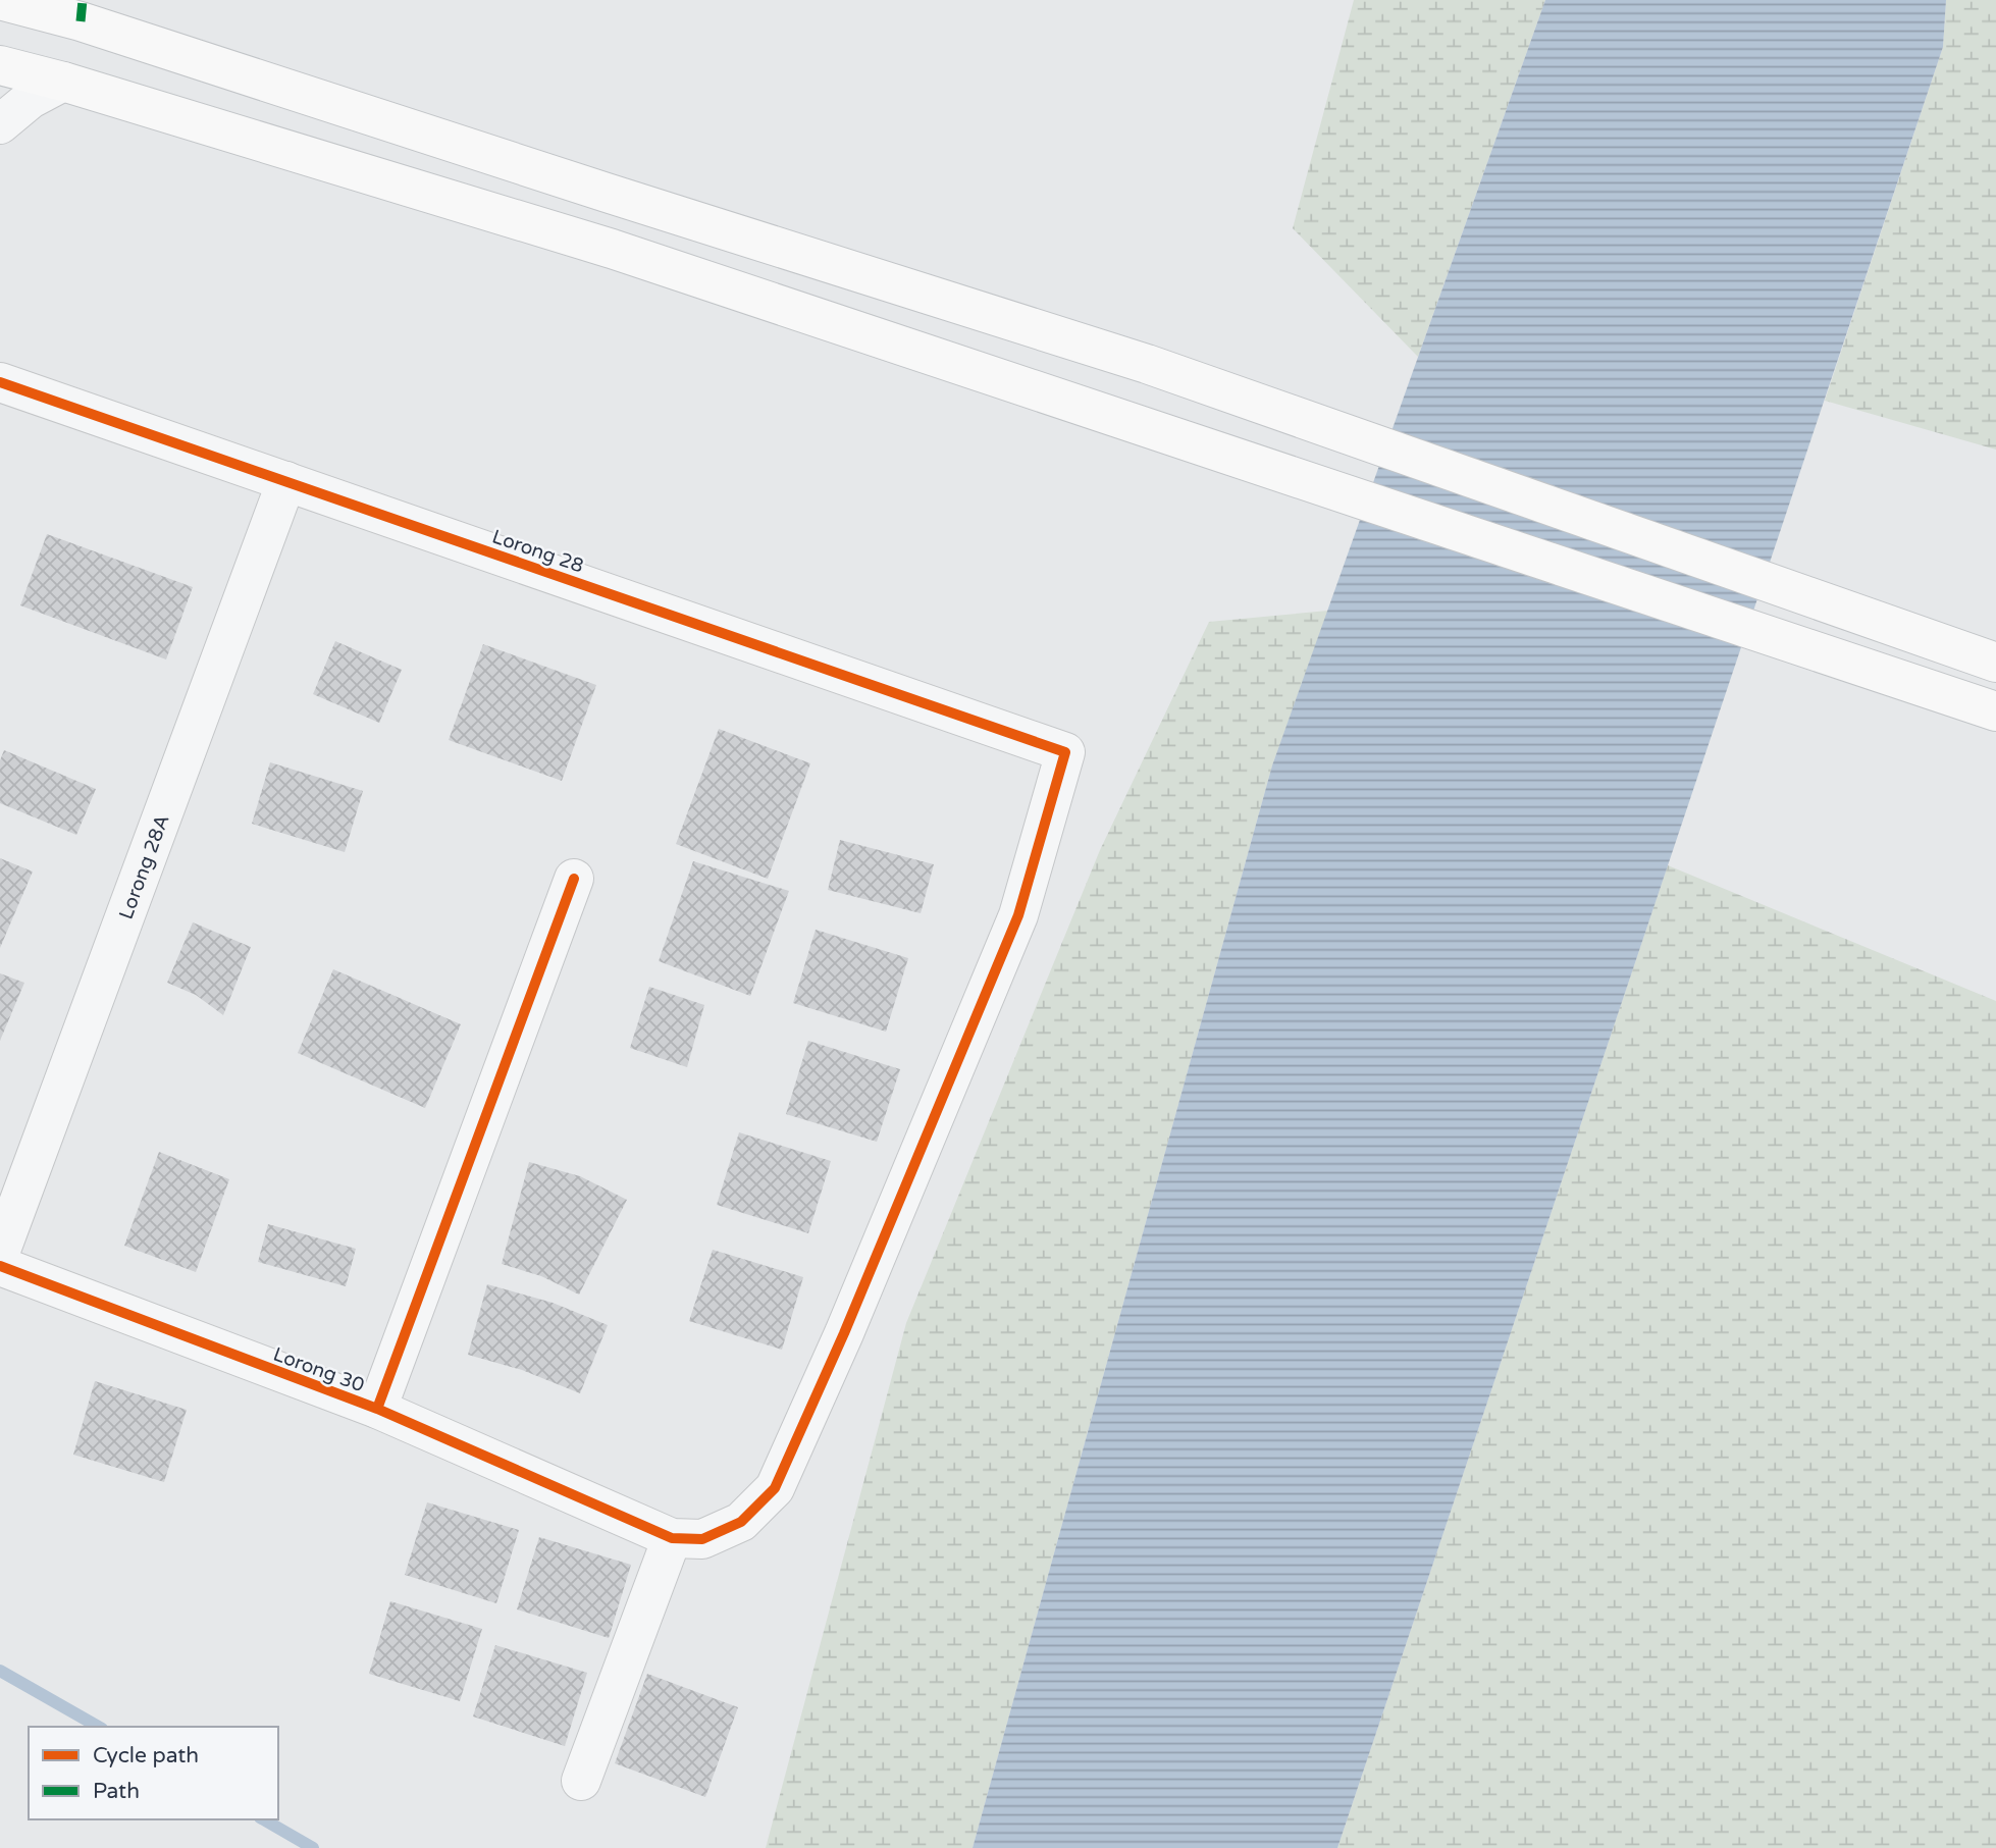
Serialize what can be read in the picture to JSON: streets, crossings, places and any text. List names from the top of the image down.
{
  "streets": {
    "street": ["Lorong 28", "Lorong 28A", "Lorong 30"]
  },
  "crossings": [
    ["Lorong 28", "Lorong 28A"],
    ["Lorong 28", "Lorong 30"]
  ],
  "legend": ["Cycle path", "Path"]
}
